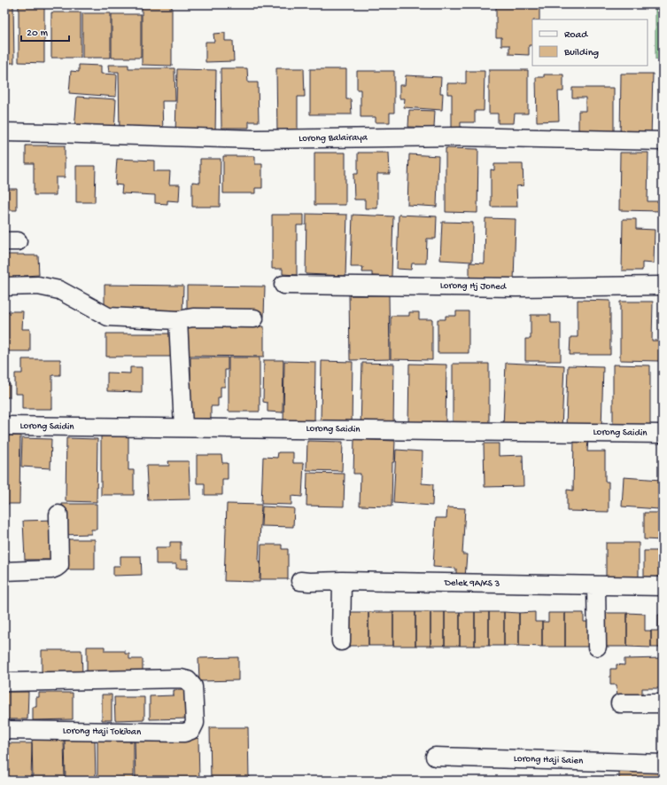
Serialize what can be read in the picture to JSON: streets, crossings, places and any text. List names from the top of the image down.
{
  "streets": {
    "street": [
      "Lorong Balairaya",
      "Lorong Hj Joned",
      "Lorong Saidin",
      "Delek 9A/KS 3",
      "Lorong Haji Tokiban",
      "Lorong Haji Saien"
    ]
  },
  "legend": ["Road", "Building"],
  "scale_bar": "20 m"
}
